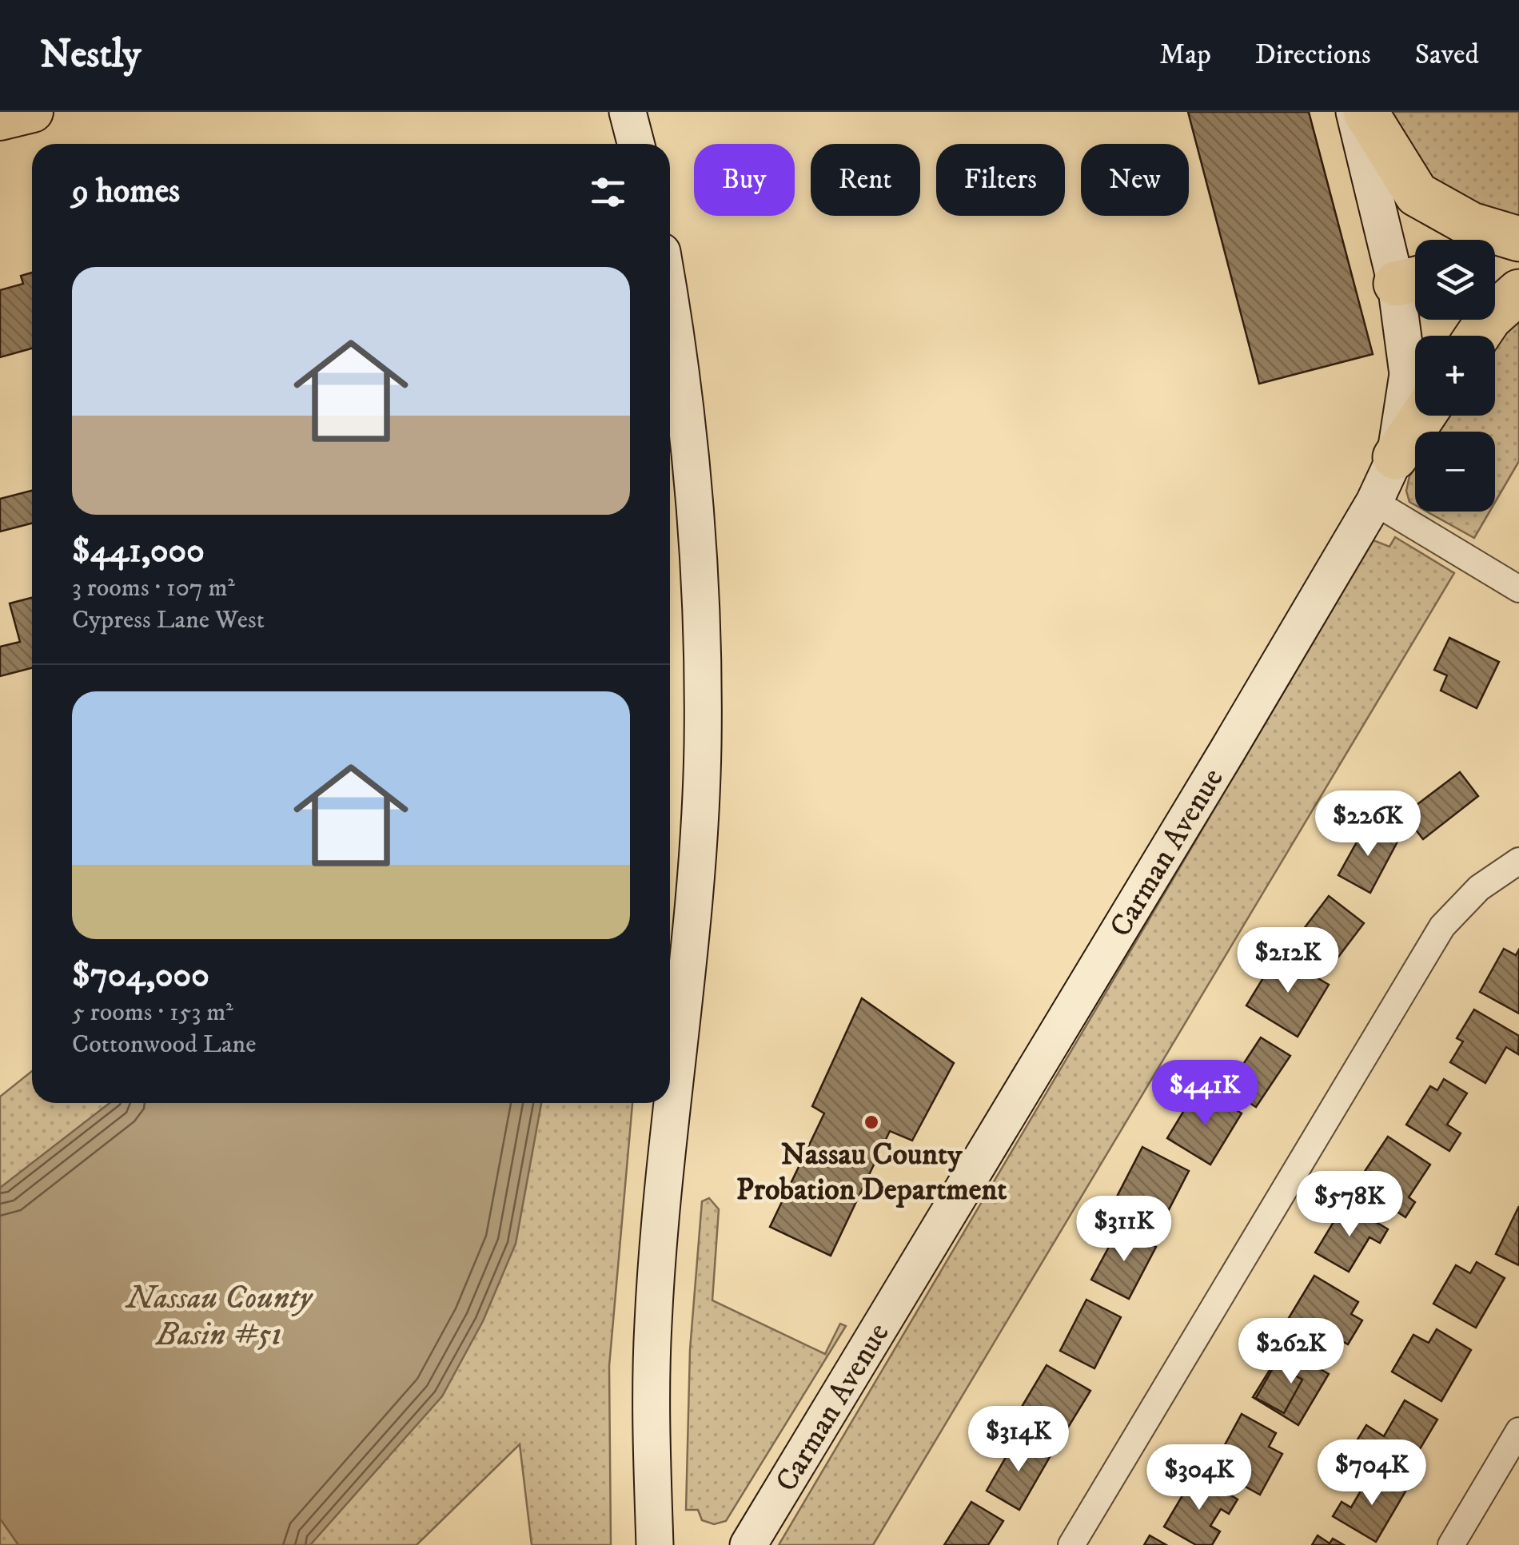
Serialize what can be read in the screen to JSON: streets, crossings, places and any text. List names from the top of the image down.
{
  "streets": {
    "main road": ["Carman Avenue"]
  },
  "water": ["Nassau County Basin #51"],
  "places": ["Nassau County Probation Department"],
  "page": {
    "header": "Nestly",
    "nav": ["Map", "Directions", "Saved"],
    "chip": [
      "Buy",
      "Rent",
      "Filters",
      "New"
    ],
    "heading": "9 homes",
    "map_buttons": ["+", "−"],
    "list": [
      {
        "name": "$441,000",
        "note": "3 rooms · 107 m² · Cypress Lane West"
      },
      {
        "name": "$704,000",
        "note": "5 rooms · 153 m² · Cottonwood Lane"
      }
    ],
    "price": [
      "$226K",
      "$212K",
      "$441K",
      "$578K",
      "$311K",
      "$262K",
      "$314K",
      "$704K",
      "$304K"
    ]
  }
}
